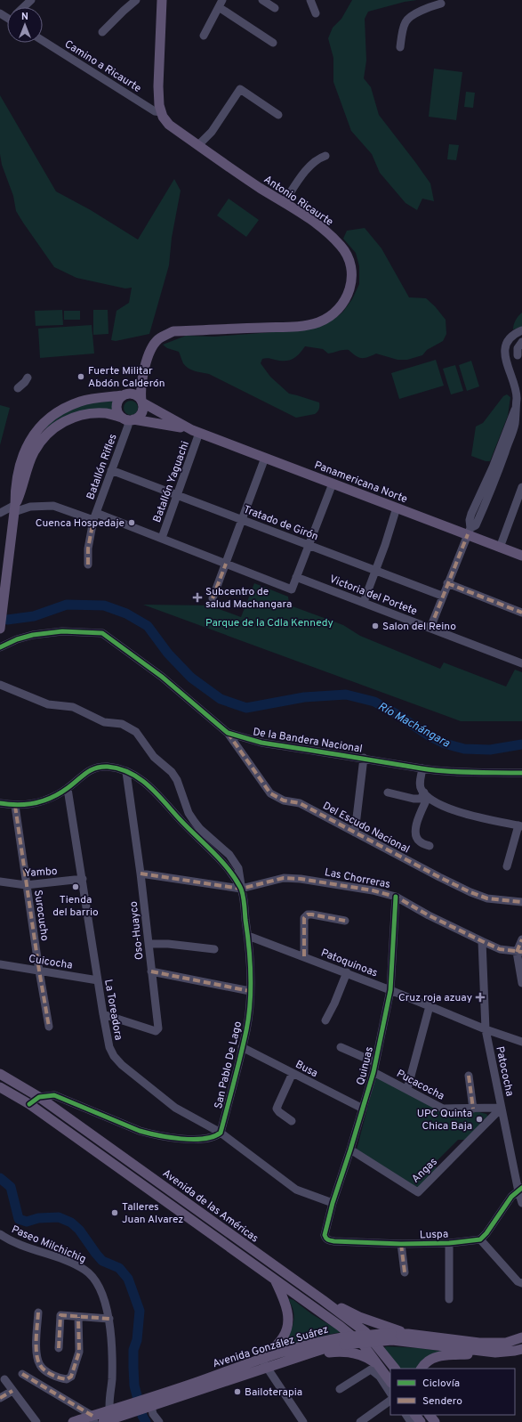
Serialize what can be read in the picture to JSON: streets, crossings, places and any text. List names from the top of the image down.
{
  "streets": {
    "main road": [
      "Antonio Ricaurte",
      "Panamericana Norte",
      "Avenida de las Américas",
      "Avenida González Suárez"
    ],
    "street": [
      "Camino a Ricaurte",
      "Batallón Rifles",
      "Batallón Yaguachi",
      "Tratado de Girón",
      "Victoria del Portete",
      "De la Bandera Nacional",
      "Del Escudo Nacional",
      "Yambo",
      "Las Chorreras",
      "Surocucho",
      "Oso-Huayco",
      "Cuicocha",
      "Patoquinoas",
      "La Toreadora",
      "San Pablo De Lago",
      "Quinuas",
      "Busa",
      "Patococha",
      "Pucacocha",
      "Angas",
      "Luspa",
      "Paseo Milchichig"
    ]
  },
  "crossings": [
    ["Camino a Ricaurte", "Antonio Ricaurte"],
    ["Antonio Ricaurte", "Batallón Rifles"],
    ["Antonio Ricaurte", "Panamericana Norte"],
    ["Batallón Rifles", "Panamericana Norte"],
    ["Batallón Rifles", "Tratado de Girón"],
    ["Batallón Yaguachi", "Panamericana Norte"],
    ["Batallón Yaguachi", "Tratado de Girón"],
    ["De la Bandera Nacional", "Del Escudo Nacional"],
    ["Yambo", "Surocucho"],
    ["Yambo", "La Toreadora"],
    ["Las Chorreras", "San Pablo De Lago"],
    ["Las Chorreras", "Quinuas"],
    ["Las Chorreras", "Patococha"],
    ["Surocucho", "Cuicocha"],
    ["Surocucho", "San Pablo De Lago"],
    ["Oso-Huayco", "La Toreadora"],
    ["Oso-Huayco", "San Pablo De Lago"],
    ["Cuicocha", "La Toreadora"],
    ["Patoquinoas", "San Pablo De Lago"],
    ["Patoquinoas", "Quinuas"],
    ["Patoquinoas", "Patococha"],
    ["La Toreadora", "San Pablo De Lago"],
    ["La Toreadora", "Quinuas"],
    ["San Pablo De Lago", "Busa"],
    ["Quinuas", "Busa"],
    ["Quinuas", "Pucacocha"],
    ["Quinuas", "Angas"],
    ["Quinuas", "Luspa"],
    ["Patococha", "Pucacocha"],
    ["Patococha", "Angas"],
    ["Pucacocha", "Angas"],
    ["Paseo Milchichig", "Avenida González Suárez"]
  ],
  "water": ["Río Machángara"],
  "parks": ["Parque de la Cdla Kennedy"],
  "places": {
    "other": [
      "Fuerte Militar Abdón Calderón",
      "Cuenca Hospedaje",
      "Salon del Reino",
      "Tienda del barrio",
      "UPC Quinta Chica Baja",
      "Talleres Juan Alvarez",
      "Bailoterapia"
    ],
    "health": ["Subcentro de salud Machangara", "Cruz roja azuay"]
  },
  "legend": ["Ciclovía", "Sendero"],
  "north": "top"
}
